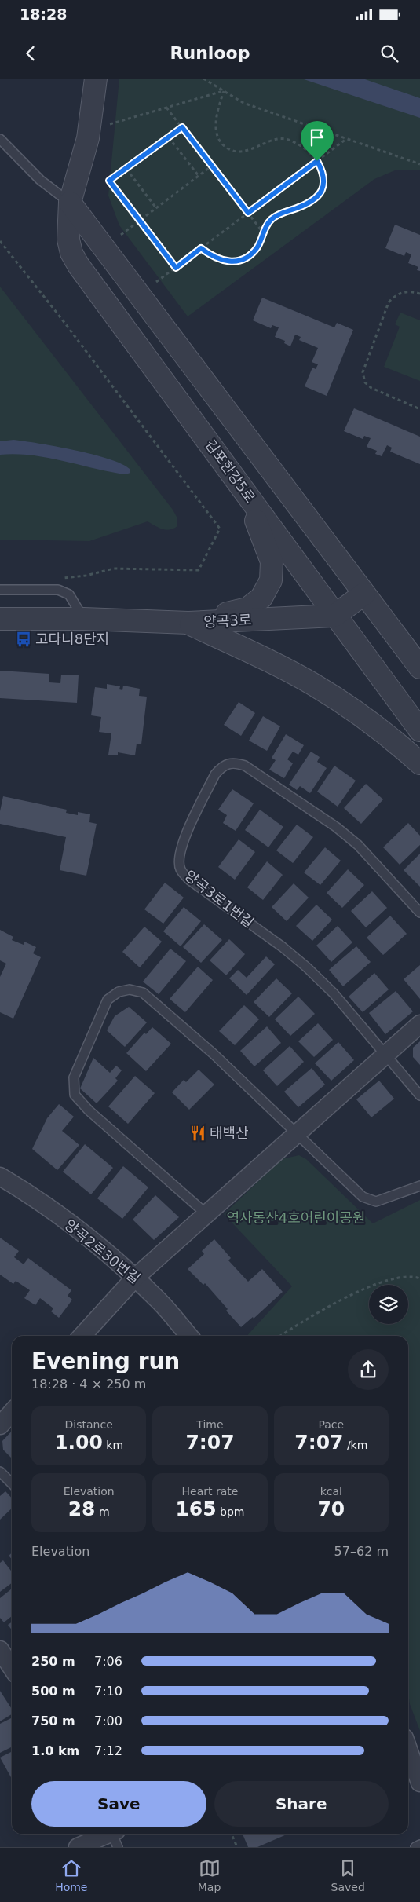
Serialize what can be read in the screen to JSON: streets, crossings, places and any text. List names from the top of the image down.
{
  "streets": {
    "street": ["김포한강5로", "양곡3로", "양곡2로30번길"],
    "lane": ["양곡3로1번길"]
  },
  "crossings": [
    ["김포한강5로", "양곡3로"]
  ],
  "parks": ["역사동산4호어린이공원"],
  "places": {
    "bus stop": ["고다니8단지"],
    "restaurant": ["태백산"]
  },
  "page": {
    "status": "18:28",
    "header": "Runloop",
    "heading": ["Evening run", "18:28 · 4 × 250 m"],
    "stats": [
      ["Distance", "1.00 km"],
      ["Time", "7:07"],
      ["Pace", "7:07 /km"],
      ["Elevation", "28 m"],
      ["Heart rate", "165 bpm"],
      ["kcal", "70"]
    ],
    "chart": ["Elevation", "57–62 m"],
    "list": [
      {
        "name": "250 m",
        "note": "7:06"
      },
      {
        "name": "500 m",
        "note": "7:10"
      },
      {
        "name": "750 m",
        "note": "7:00"
      },
      {
        "name": "1.0 km",
        "note": "7:12"
      }
    ],
    "buttons": ["Save", "Share"],
    "tabs": ["Home", "Map", "Saved"]
  }
}
